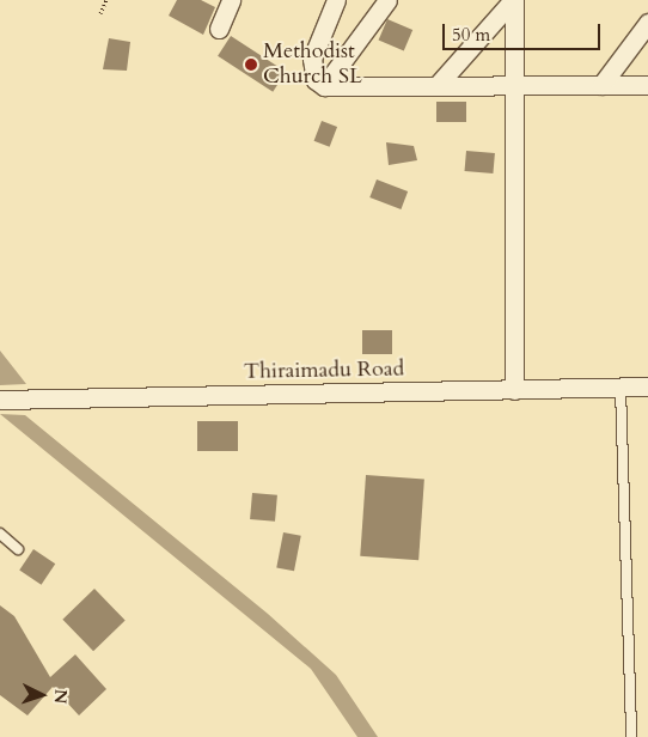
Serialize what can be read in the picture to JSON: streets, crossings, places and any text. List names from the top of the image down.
{
  "streets": {
    "street": ["Thiraimadu Road"]
  },
  "places": ["Methodist Church SL"],
  "scale_bar": "50 m",
  "north": "right"
}
